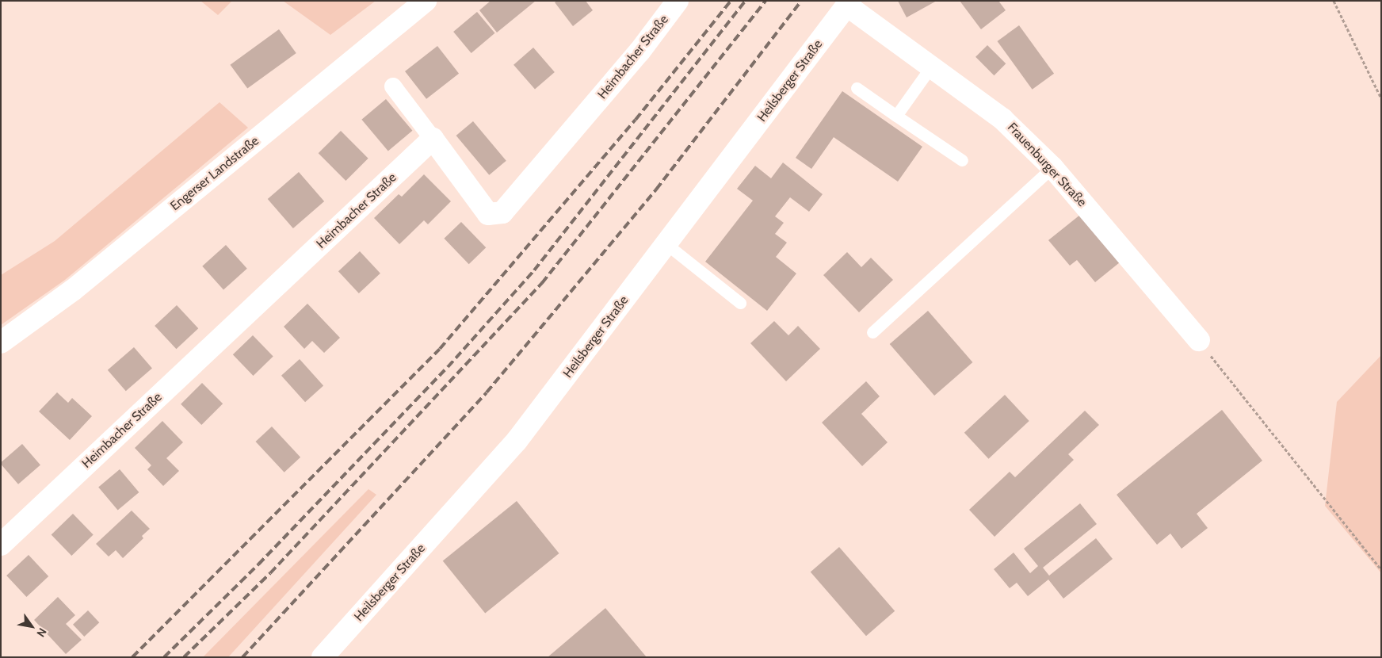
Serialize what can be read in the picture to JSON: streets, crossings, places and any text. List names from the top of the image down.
{
  "streets": {
    "street": [
      "Heimbacher Straße",
      "Heilsberger Straße",
      "Frauenburger Straße",
      "Engerser Landstraße"
    ]
  },
  "crossings": [
    ["Heilsberger Straße", "Frauenburger Straße"]
  ],
  "north": "bottom right"
}
